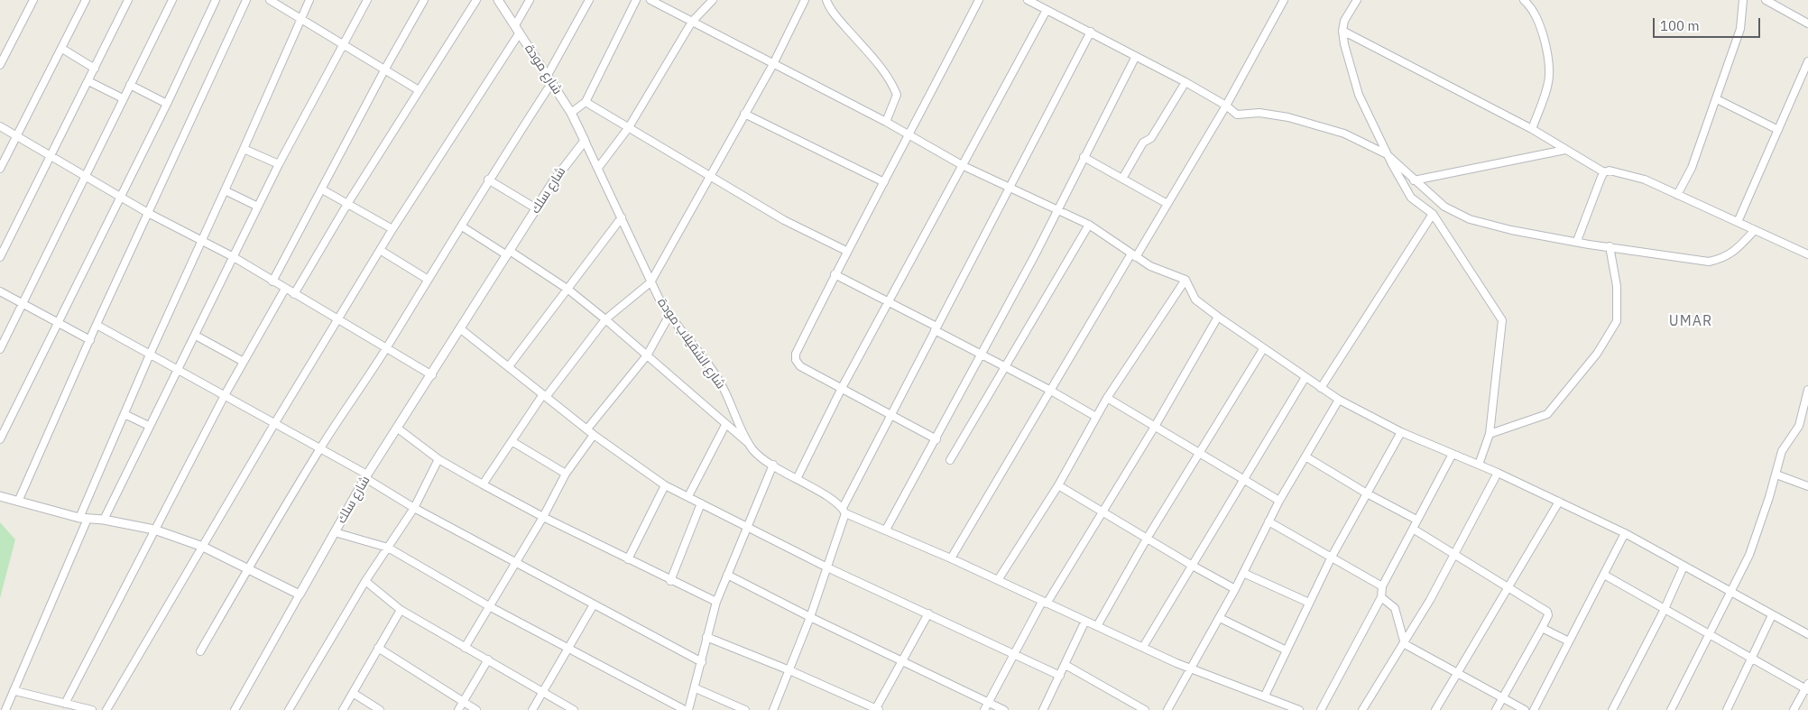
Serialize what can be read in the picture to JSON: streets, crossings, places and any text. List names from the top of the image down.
{
  "streets": {
    "street": ["شارع مودة", "شارع سلك", "شارع الشقيلاب مودة"]
  },
  "crossings": [
    ["شارع مودة", "شارع سلك"],
    ["شارع مودة", "شارع الشقيلاب مودة"],
    ["شارع سلك", "شارع الشقيلاب مودة"]
  ],
  "districts": ["UMAR"],
  "scale_bar": "100 m"
}
